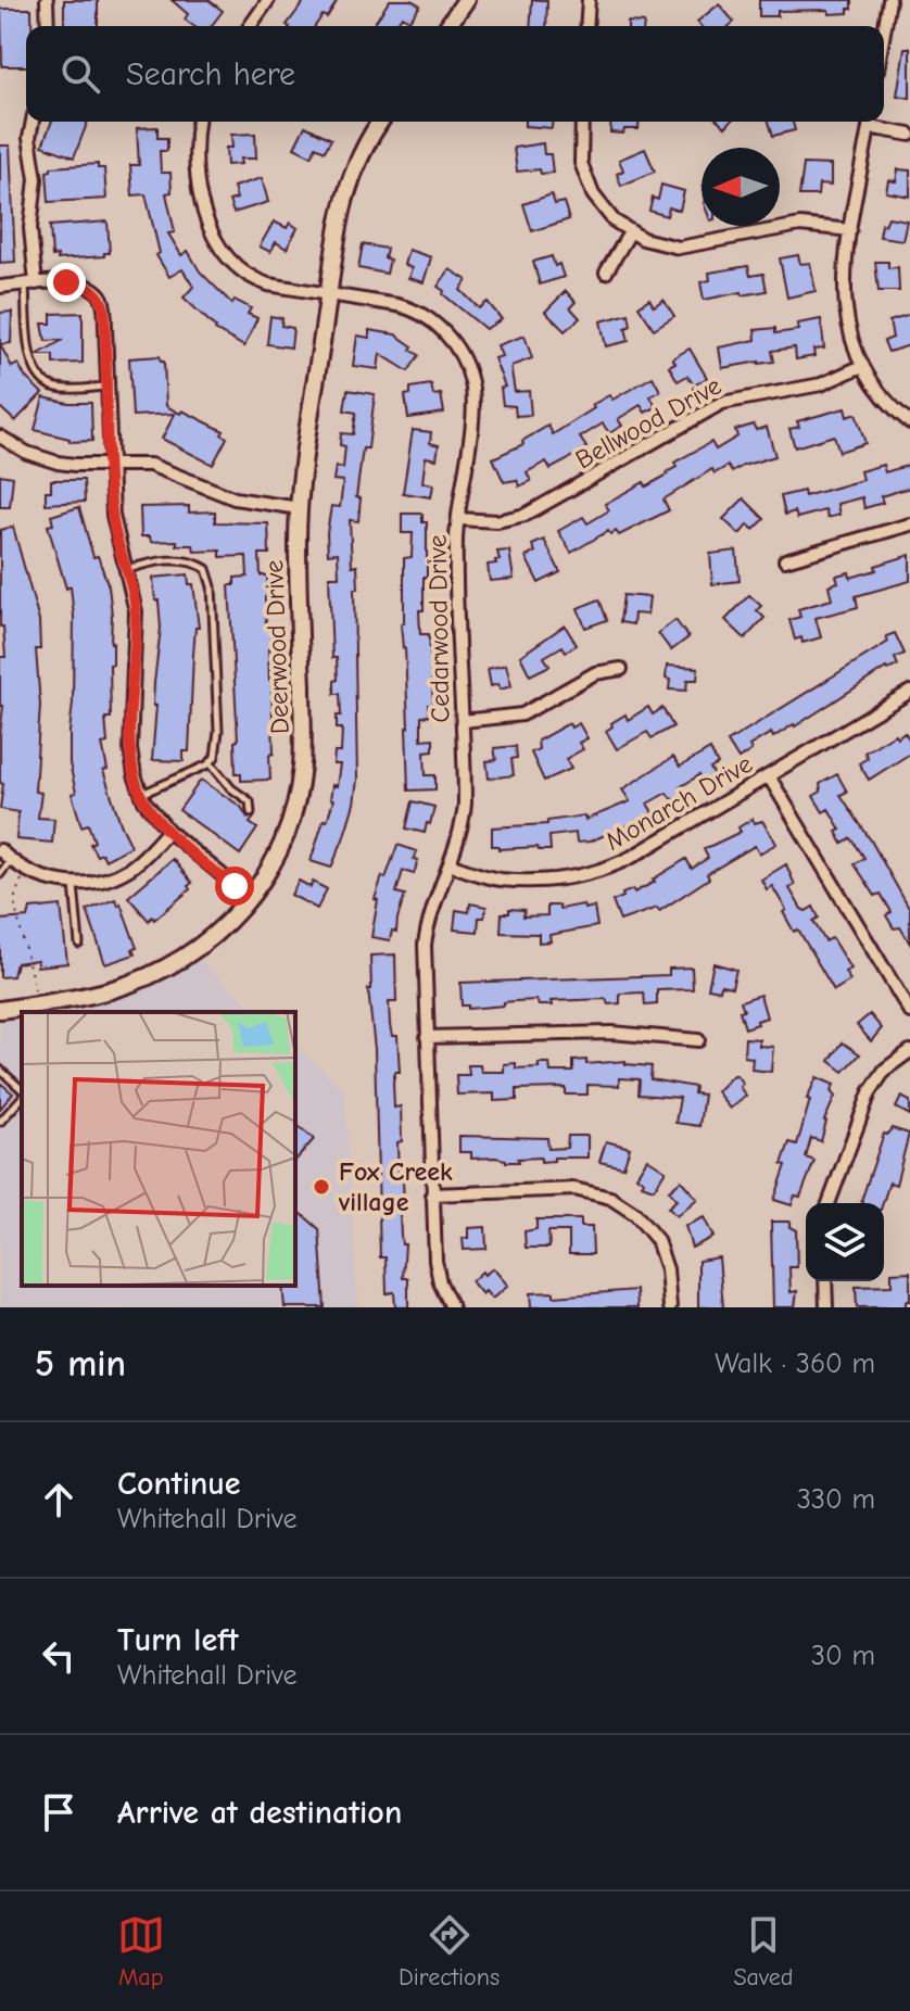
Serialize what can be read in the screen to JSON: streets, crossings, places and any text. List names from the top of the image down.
{
  "streets": {
    "street": [
      "Bellwood Drive",
      "Cedarwood Drive",
      "Deerwood Drive",
      "Monarch Drive"
    ]
  },
  "crossings": [
    ["Bellwood Drive", "Cedarwood Drive"],
    ["Cedarwood Drive", "Deerwood Drive"],
    ["Cedarwood Drive", "Monarch Drive"]
  ],
  "places": ["Fox Creek village"],
  "north": "left",
  "page": {
    "search": "Search here",
    "heading": ["5 min", "Walk · 360 m"],
    "list": [
      ["Continue", "Whitehall Drive", "330 m"],
      ["Turn left", "Whitehall Drive", "30 m"],
      "Arrive at destination"
    ],
    "nav": ["Map", "Directions", "Saved"]
  }
}
